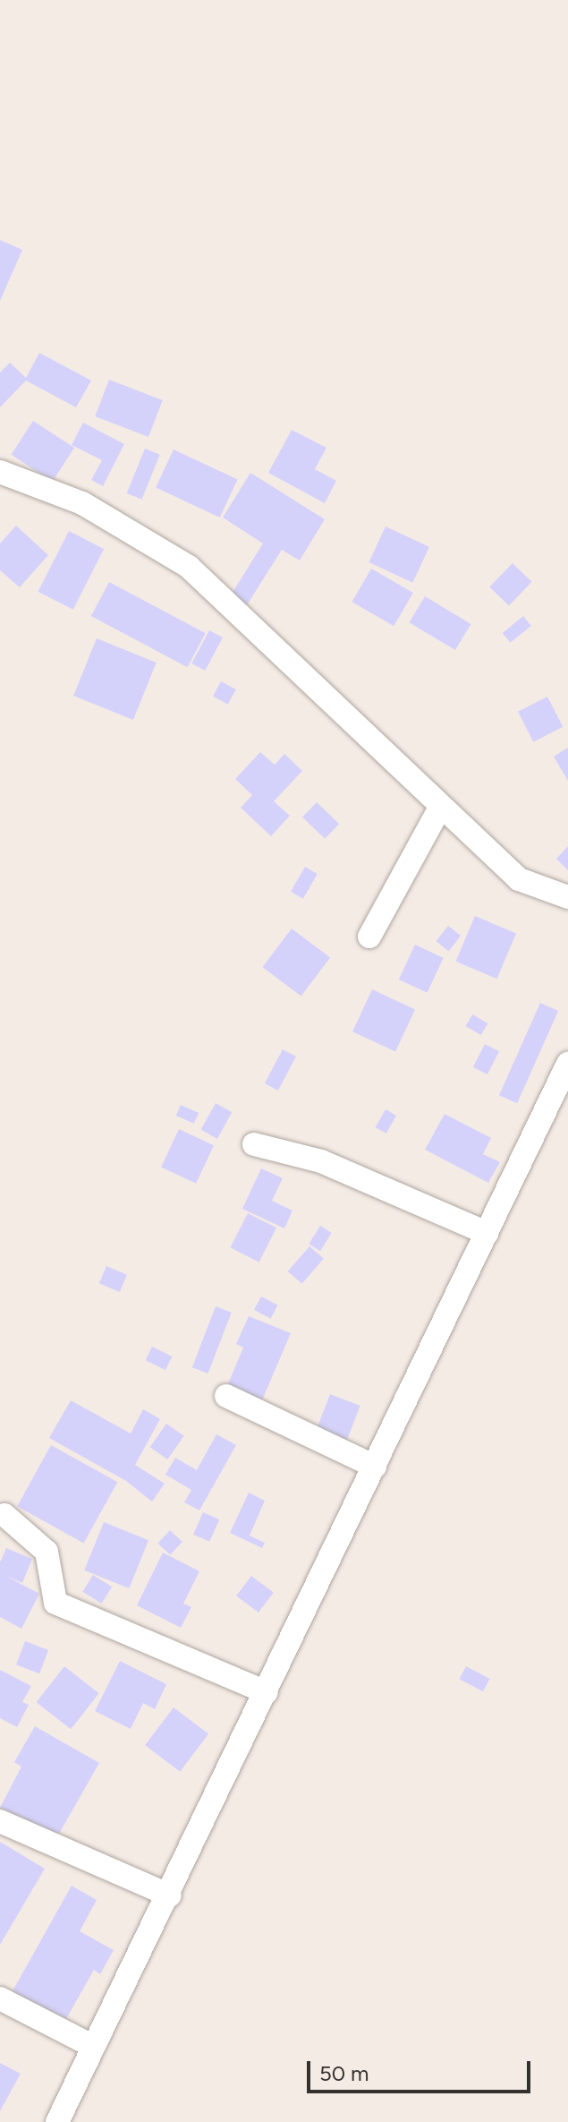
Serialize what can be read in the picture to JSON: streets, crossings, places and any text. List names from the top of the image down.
{
  "scale_bar": "50 m"
}
